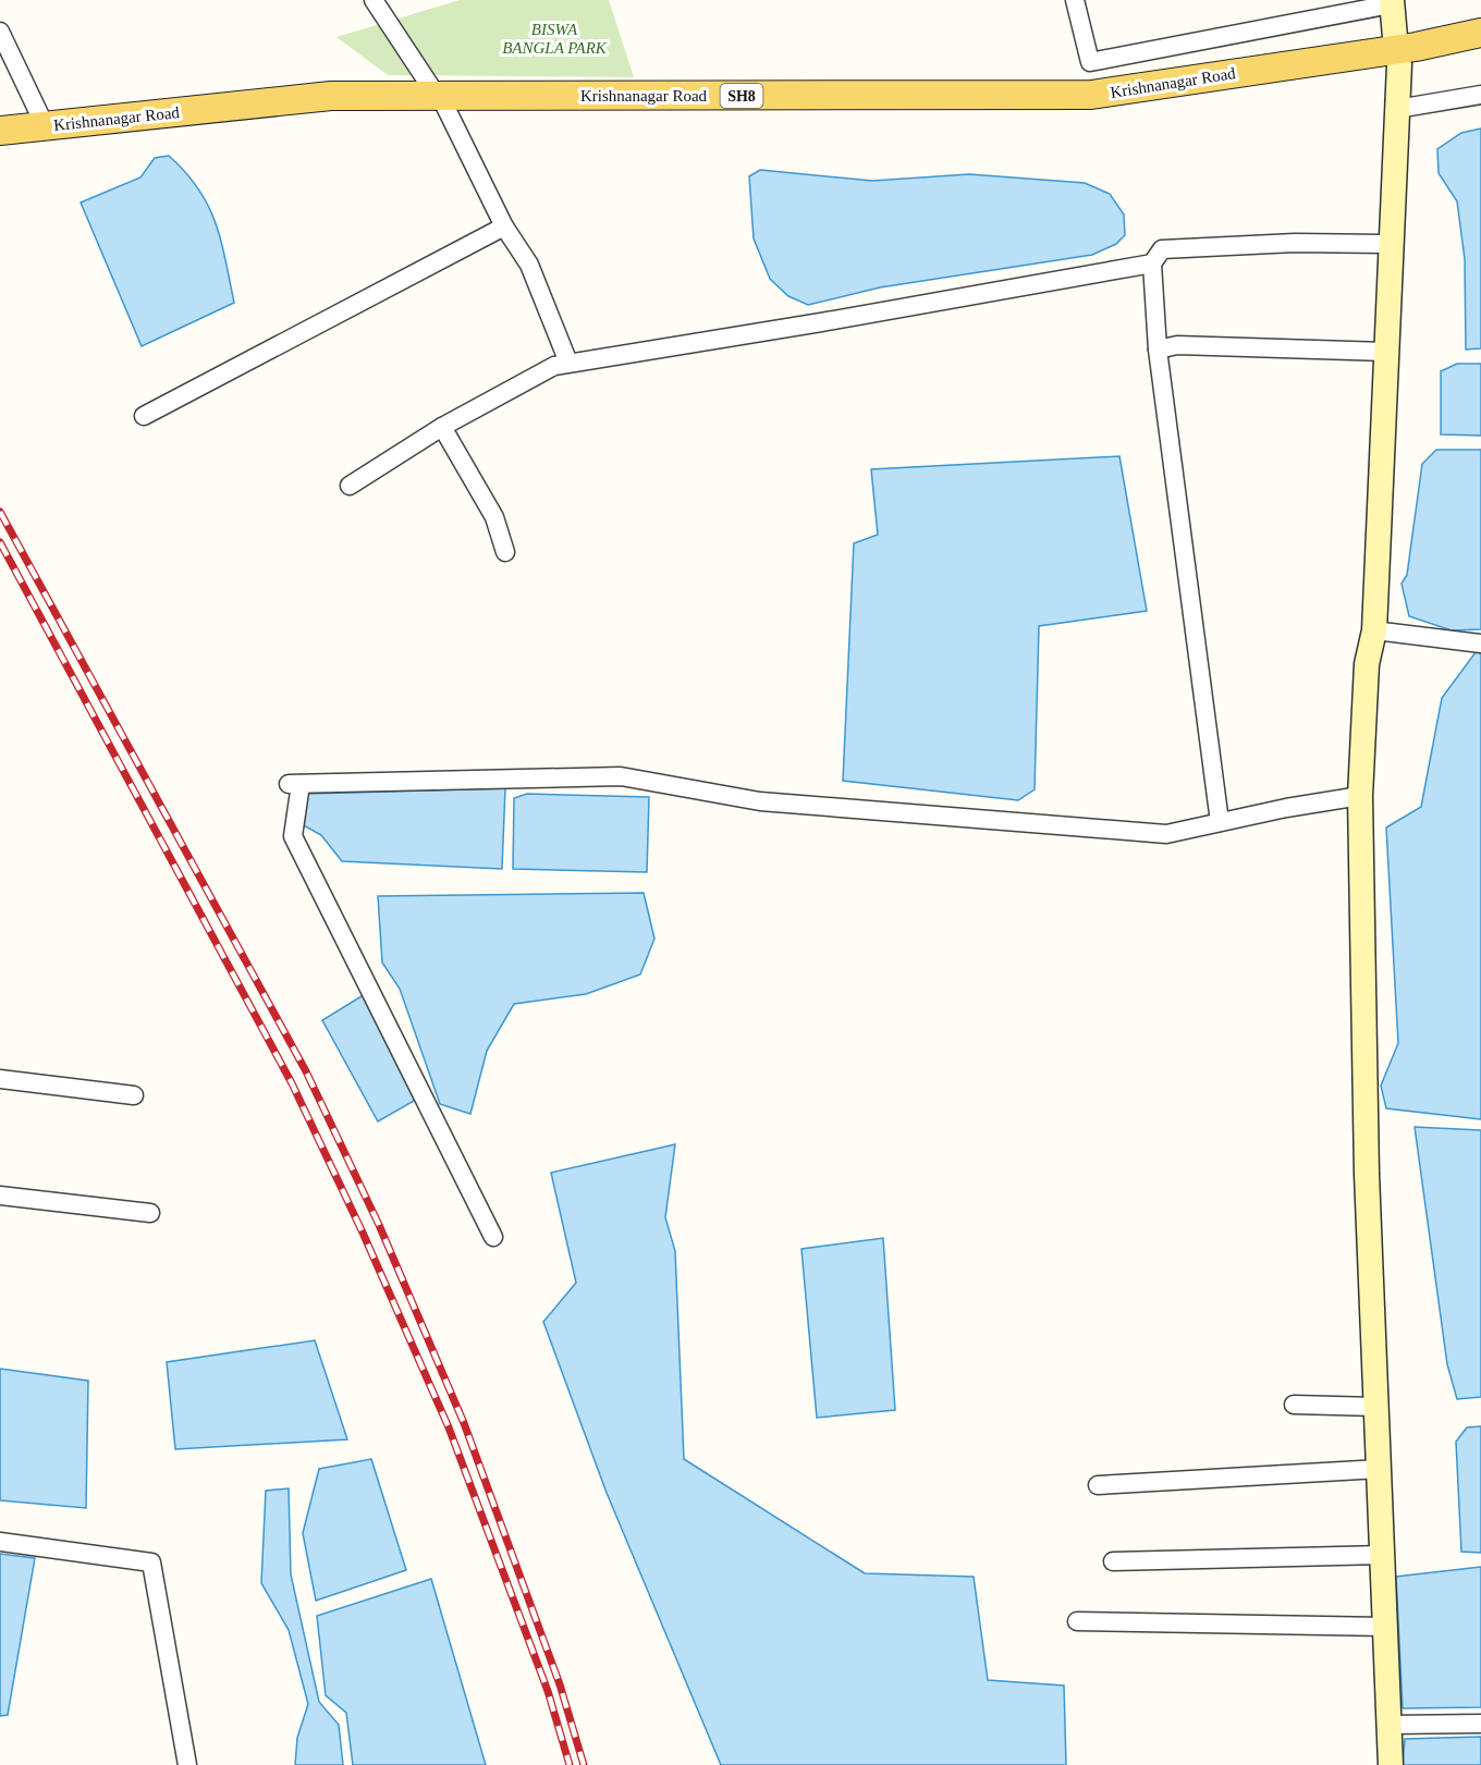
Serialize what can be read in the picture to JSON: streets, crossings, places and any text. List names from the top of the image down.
{
  "streets": {
    "main road": ["Krishnanagar Road", "SH8"]
  },
  "parks": ["BISWA BANGLA PARK"]
}
